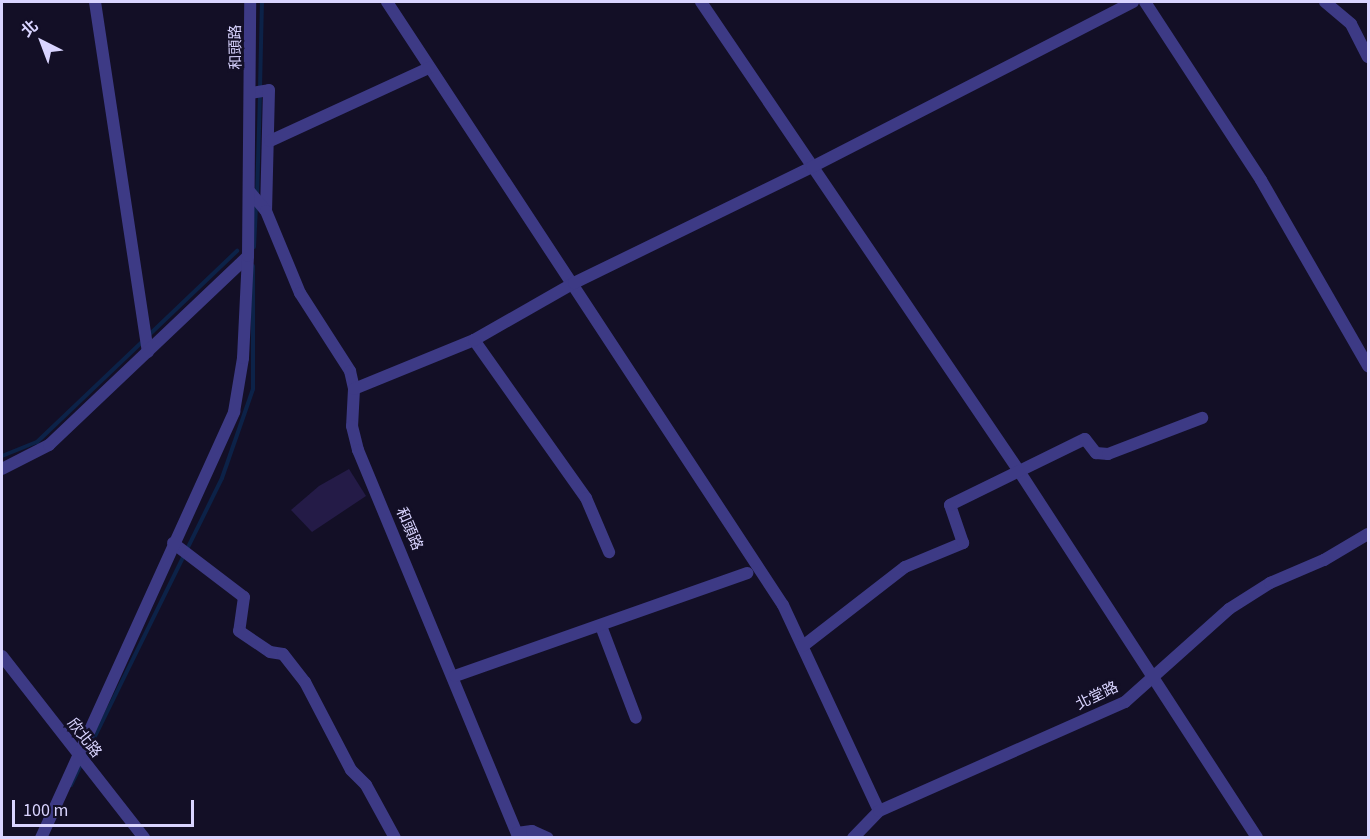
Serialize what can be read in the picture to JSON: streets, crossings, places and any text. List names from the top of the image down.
{
  "streets": {
    "street": ["和頭路", "北堂路", "欣北路"]
  },
  "scale_bar": "100 m",
  "north": "top left"
}
